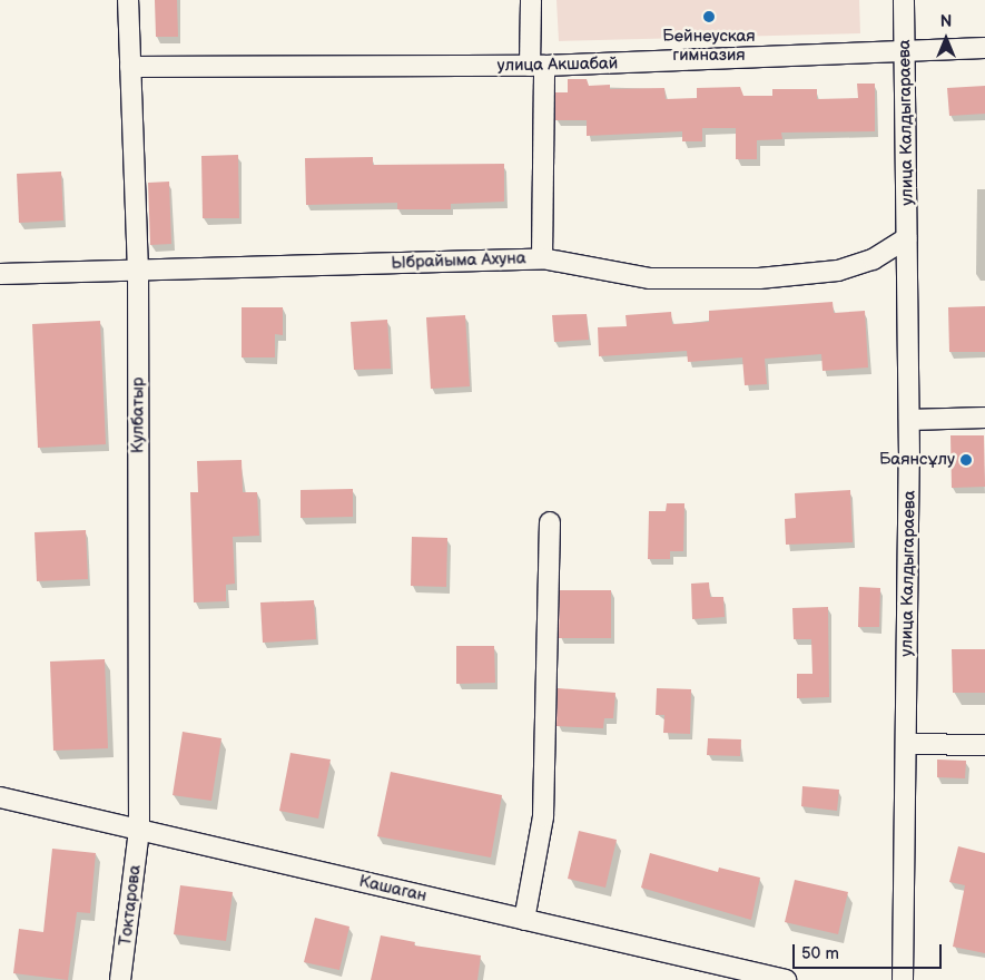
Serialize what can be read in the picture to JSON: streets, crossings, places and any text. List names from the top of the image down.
{
  "streets": {
    "street": [
      "улица Акшабай",
      "улица Калдыгараева",
      "Ыбрайыма Ахуна",
      "Кулбатыр",
      "Кашаган",
      "Токтарова"
    ]
  },
  "crossings": [
    ["улица Акшабай", "улица Калдыгараева"],
    ["улица Акшабай", "Кулбатыр"],
    ["улица Калдыгараева", "Ыбрайыма Ахуна"],
    ["Ыбрайыма Ахуна", "Кулбатыр"],
    ["Кулбатыр", "Кашаган"],
    ["Кулбатыр", "Токтарова"],
    ["Кашаган", "Токтарова"]
  ],
  "places": ["Бейнеуская гимназия", "Баянсұлу"],
  "scale_bar": "50 m",
  "north": "top"
}
